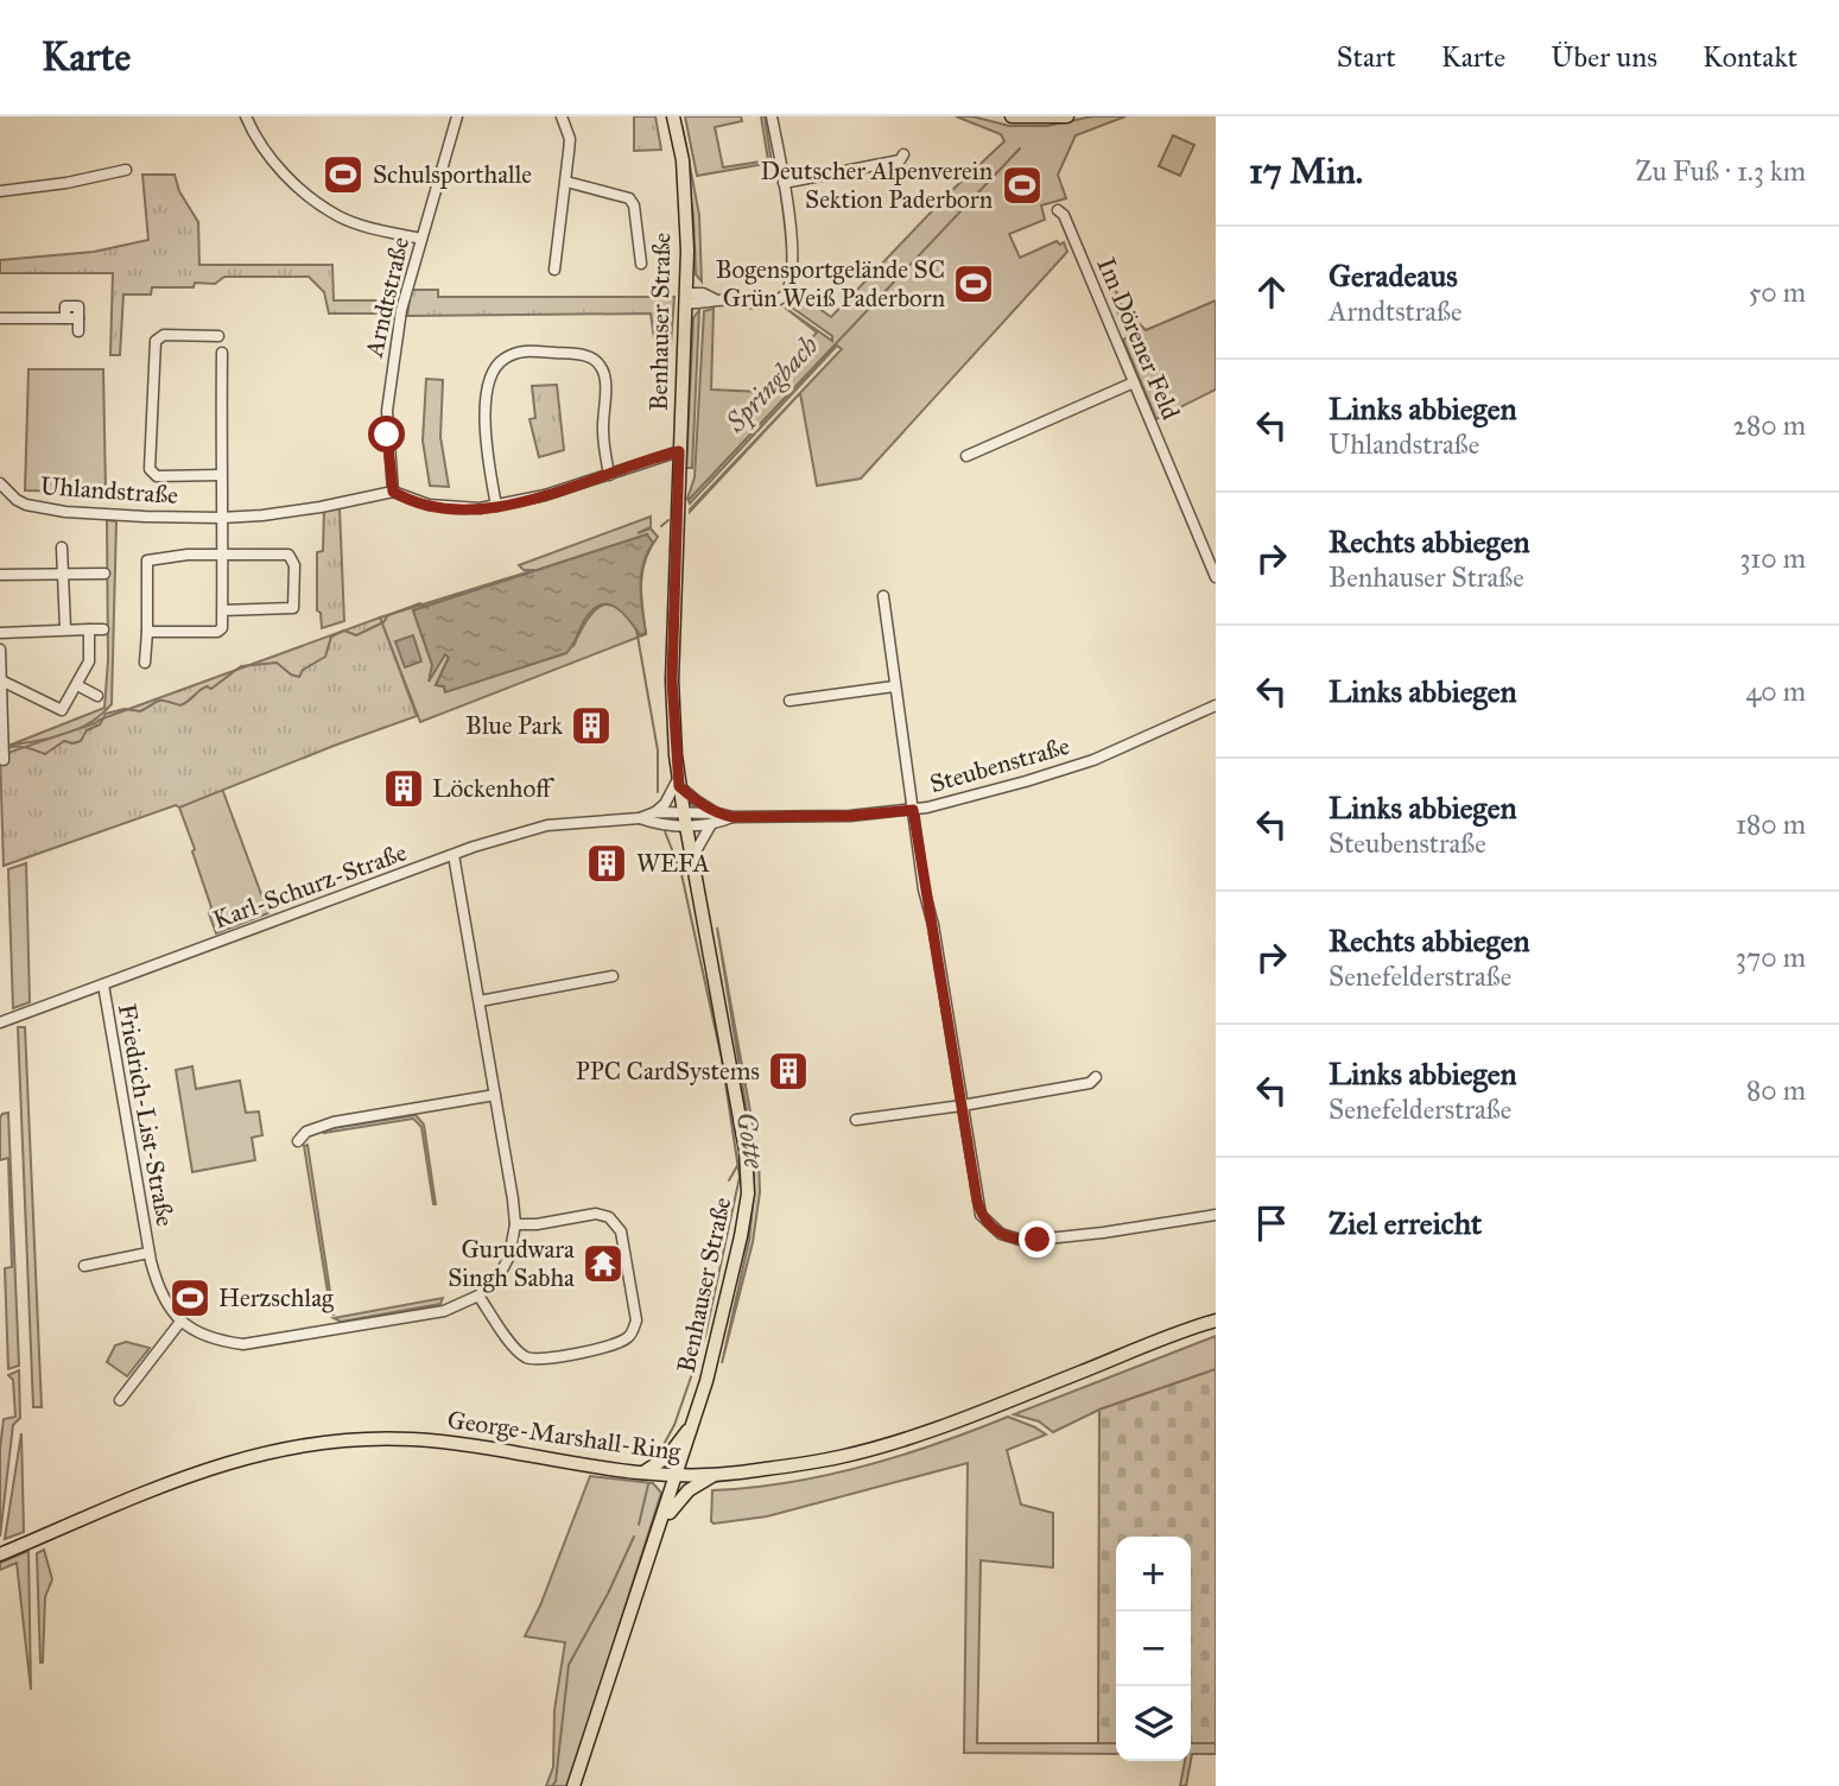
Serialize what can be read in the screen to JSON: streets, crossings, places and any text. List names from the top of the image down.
{
  "streets": {
    "main road": ["Benhauser Straße", "George-Marshall-Ring"],
    "street": [
      "Arndtstraße",
      "Im Dörener Feld",
      "Uhlandstraße",
      "Steubenstraße",
      "Karl-Schurz-Straße",
      "Friedrich-List-Straße"
    ]
  },
  "crossings": [
    ["Arndtstraße", "Uhlandstraße"],
    ["Benhauser Straße", "Steubenstraße"],
    ["Benhauser Straße", "Karl-Schurz-Straße"],
    ["Benhauser Straße", "George-Marshall-Ring"],
    ["Steubenstraße", "Karl-Schurz-Straße"],
    ["Karl-Schurz-Straße", "Friedrich-List-Straße"]
  ],
  "water": ["Springbach", "Gotte"],
  "places": {
    "sports": [
      "Schulsporthalle",
      "Deutscher Alpenverein Sektion Paderborn",
      "Bogensportgelände SC Grün Weiß Paderborn",
      "Herzschlag"
    ],
    "building": [
      "Blue Park",
      "Löckenhoff",
      "WEFA",
      "PPC CardSystems"
    ],
    "temple": ["Gurudwara Singh Sabha"]
  },
  "page": {
    "header": "Karte",
    "nav": [
      "Start",
      "Karte",
      "Über uns",
      "Kontakt"
    ],
    "heading": ["17 Min.", "Zu Fuß · 1.3 km"],
    "list": [
      ["Geradeaus", "Arndtstraße", "50 m"],
      ["Links abbiegen", "Uhlandstraße", "280 m"],
      ["Rechts abbiegen", "Benhauser Straße", "310 m"],
      ["Links abbiegen", "40 m"],
      ["Links abbiegen", "Steubenstraße", "180 m"],
      ["Rechts abbiegen", "Senefelderstraße", "370 m"],
      ["Links abbiegen", "Senefelderstraße", "80 m"],
      "Ziel erreicht"
    ],
    "map_buttons": ["+", "−"]
  }
}
